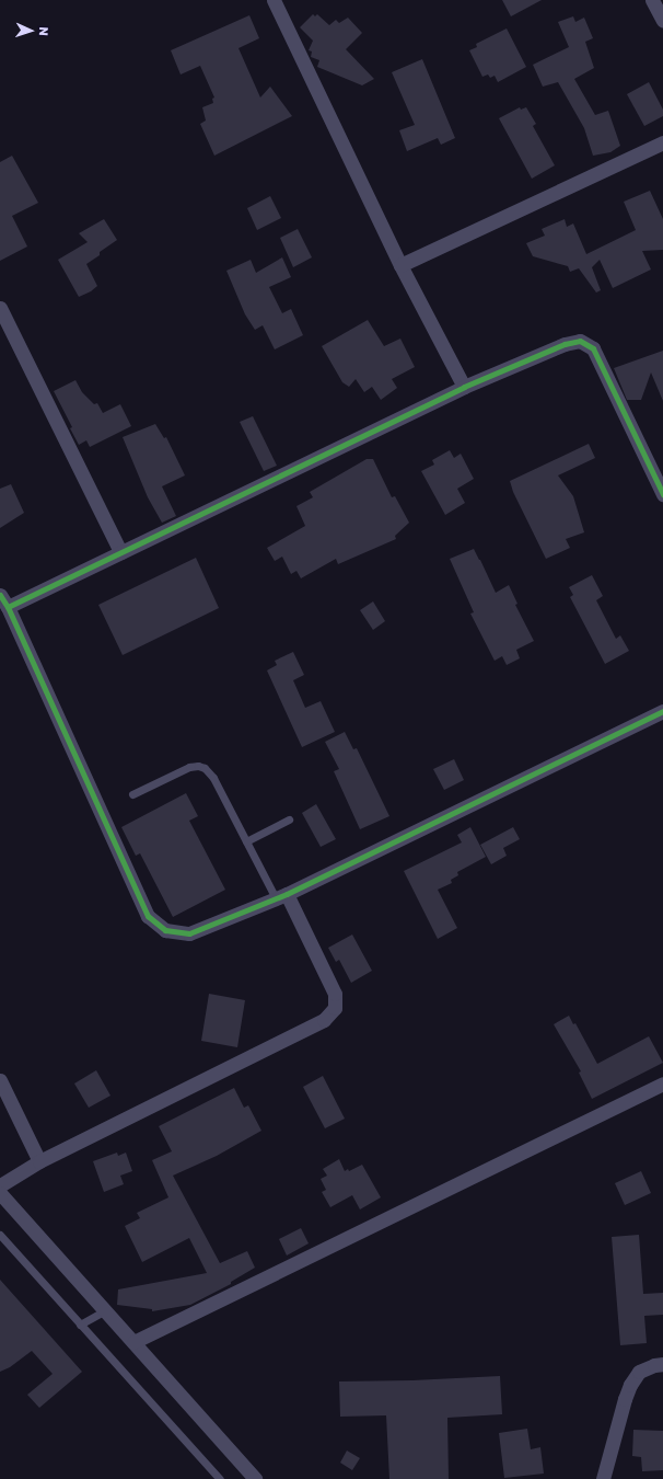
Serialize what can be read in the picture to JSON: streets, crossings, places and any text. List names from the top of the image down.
{
  "north": "right"
}
